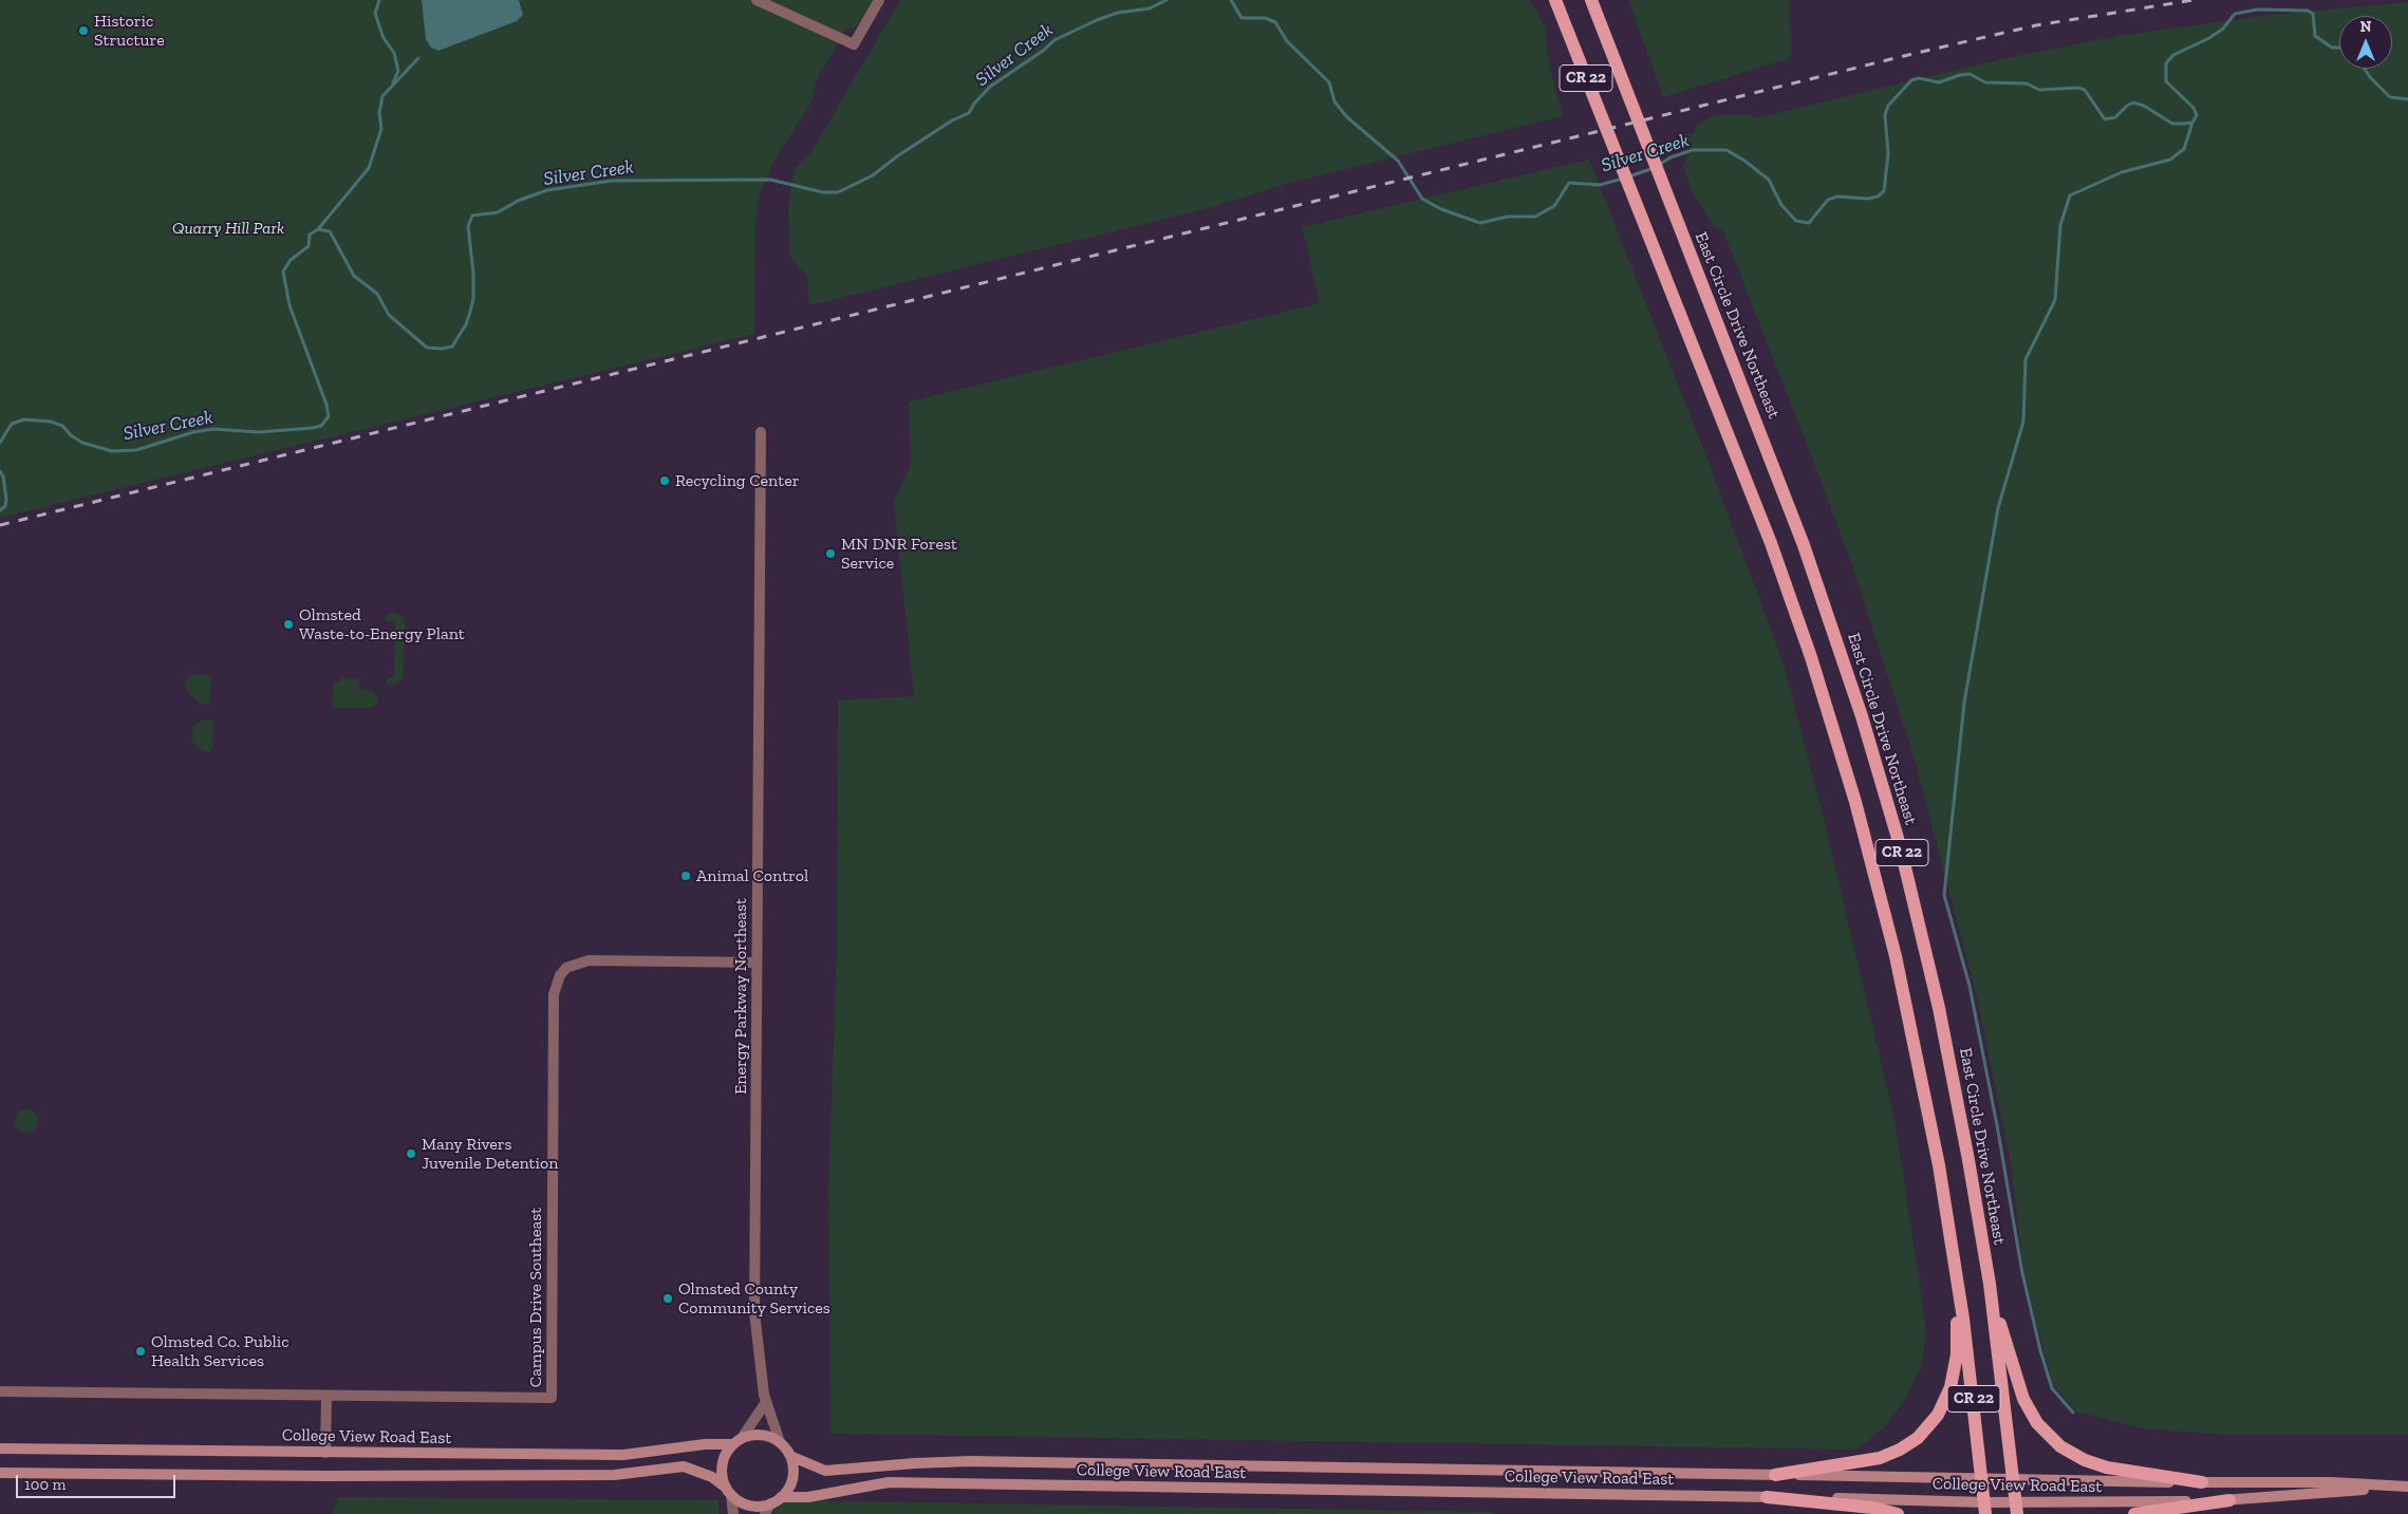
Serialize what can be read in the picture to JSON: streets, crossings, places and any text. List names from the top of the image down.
{
  "streets": {
    "main road": ["CR 22", "East Circle Drive Northeast", "College View Road East"],
    "street": ["Energy Parkway Northeast", "Campus Drive Southeast"]
  },
  "crossings": [
    ["CR 22", "College View Road East"],
    ["East Circle Drive Northeast", "College View Road East"],
    ["Energy Parkway Northeast", "Campus Drive Southeast"],
    ["Energy Parkway Northeast", "College View Road East"]
  ],
  "water": ["Silver Creek"],
  "parks": ["Quarry Hill Park"],
  "places": [
    "Historic Structure",
    "Recycling Center",
    "MN DNR Forest Service",
    "Olmsted Waste-to-Energy Plant",
    "Animal Control",
    "Many Rivers Juvenile Detention",
    "Olmsted County Community Services",
    "Olmsted Co. Public Health Services"
  ],
  "scale_bar": "100 m",
  "north": "top"
}
